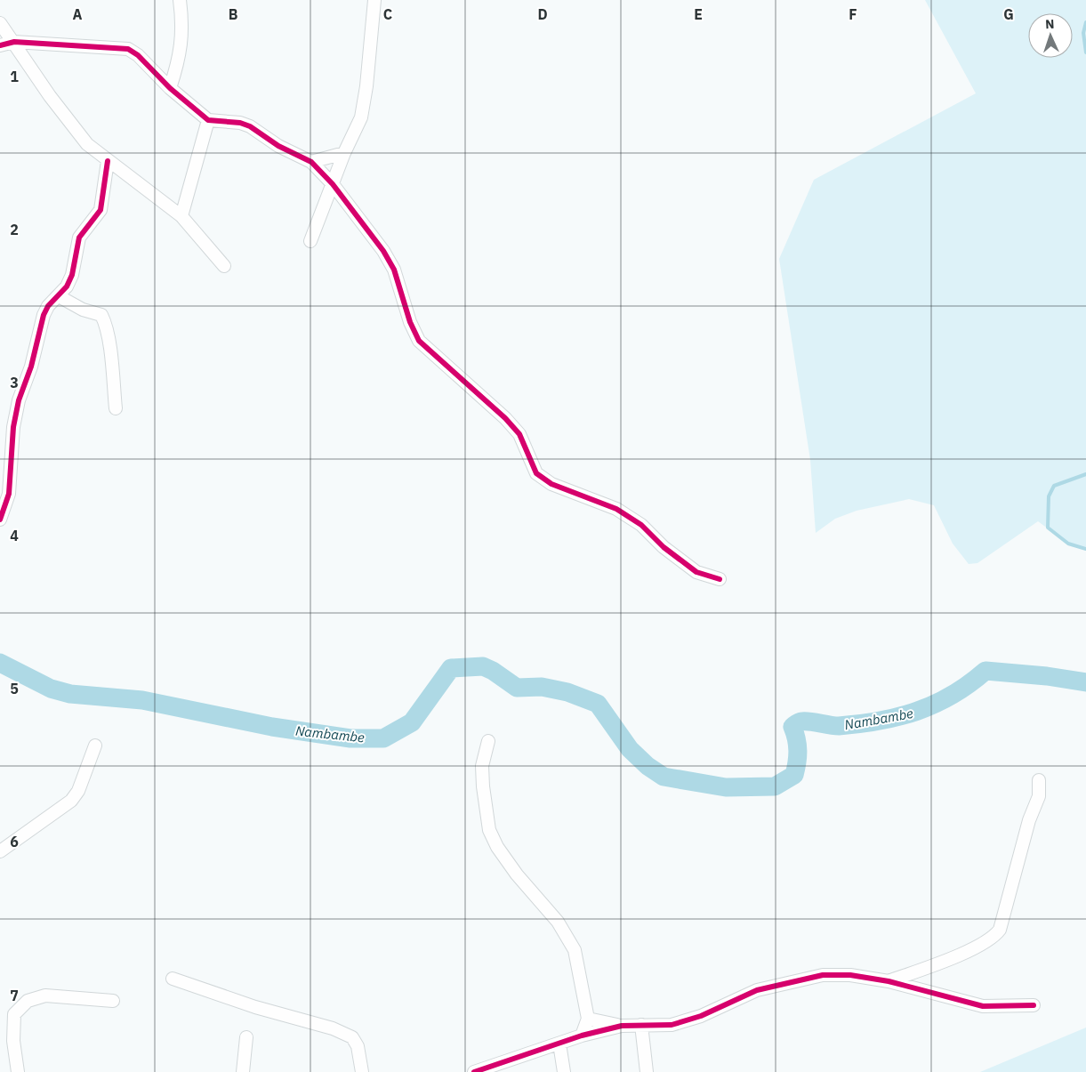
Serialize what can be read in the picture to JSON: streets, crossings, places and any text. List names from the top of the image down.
{
  "water": ["Nambambe"],
  "north": "top",
  "grid": {
    "columns": [
      "A",
      "B",
      "C",
      "D",
      "E",
      "F",
      "G"
    ],
    "rows": [
      "1",
      "2",
      "3",
      "4",
      "5",
      "6",
      "7"
    ]
  }
}
